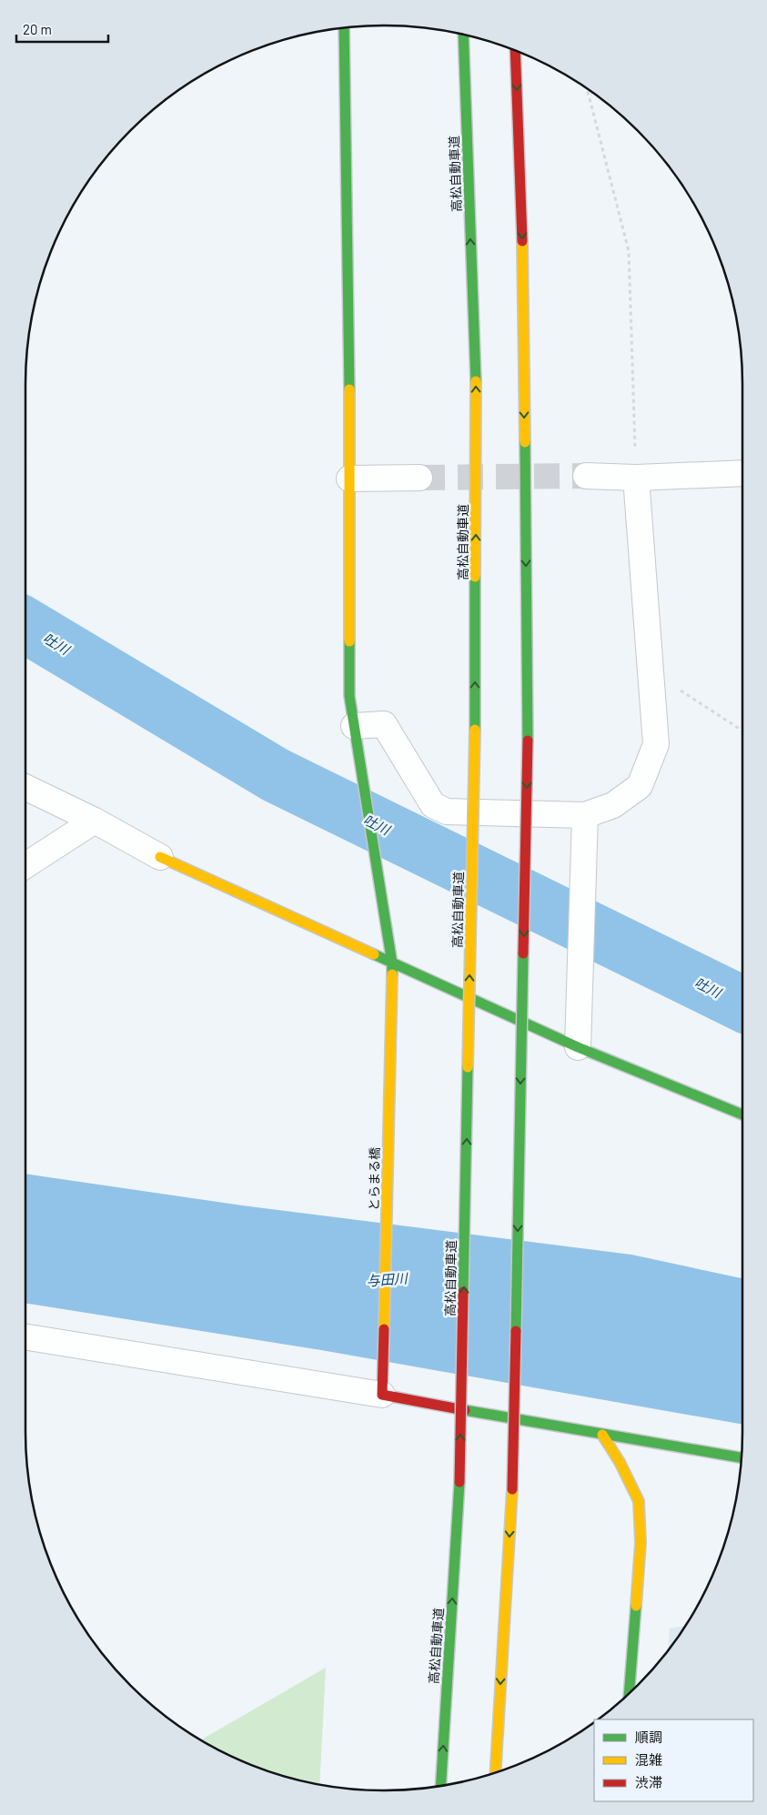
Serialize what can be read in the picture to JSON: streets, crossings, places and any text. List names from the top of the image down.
{
  "streets": {
    "main road": ["高松自動車道", "とらまる橋"]
  },
  "water": ["吐川", "与田川"],
  "legend": ["順調", "混雑", "渋滞"],
  "scale_bar": "20 m"
}
